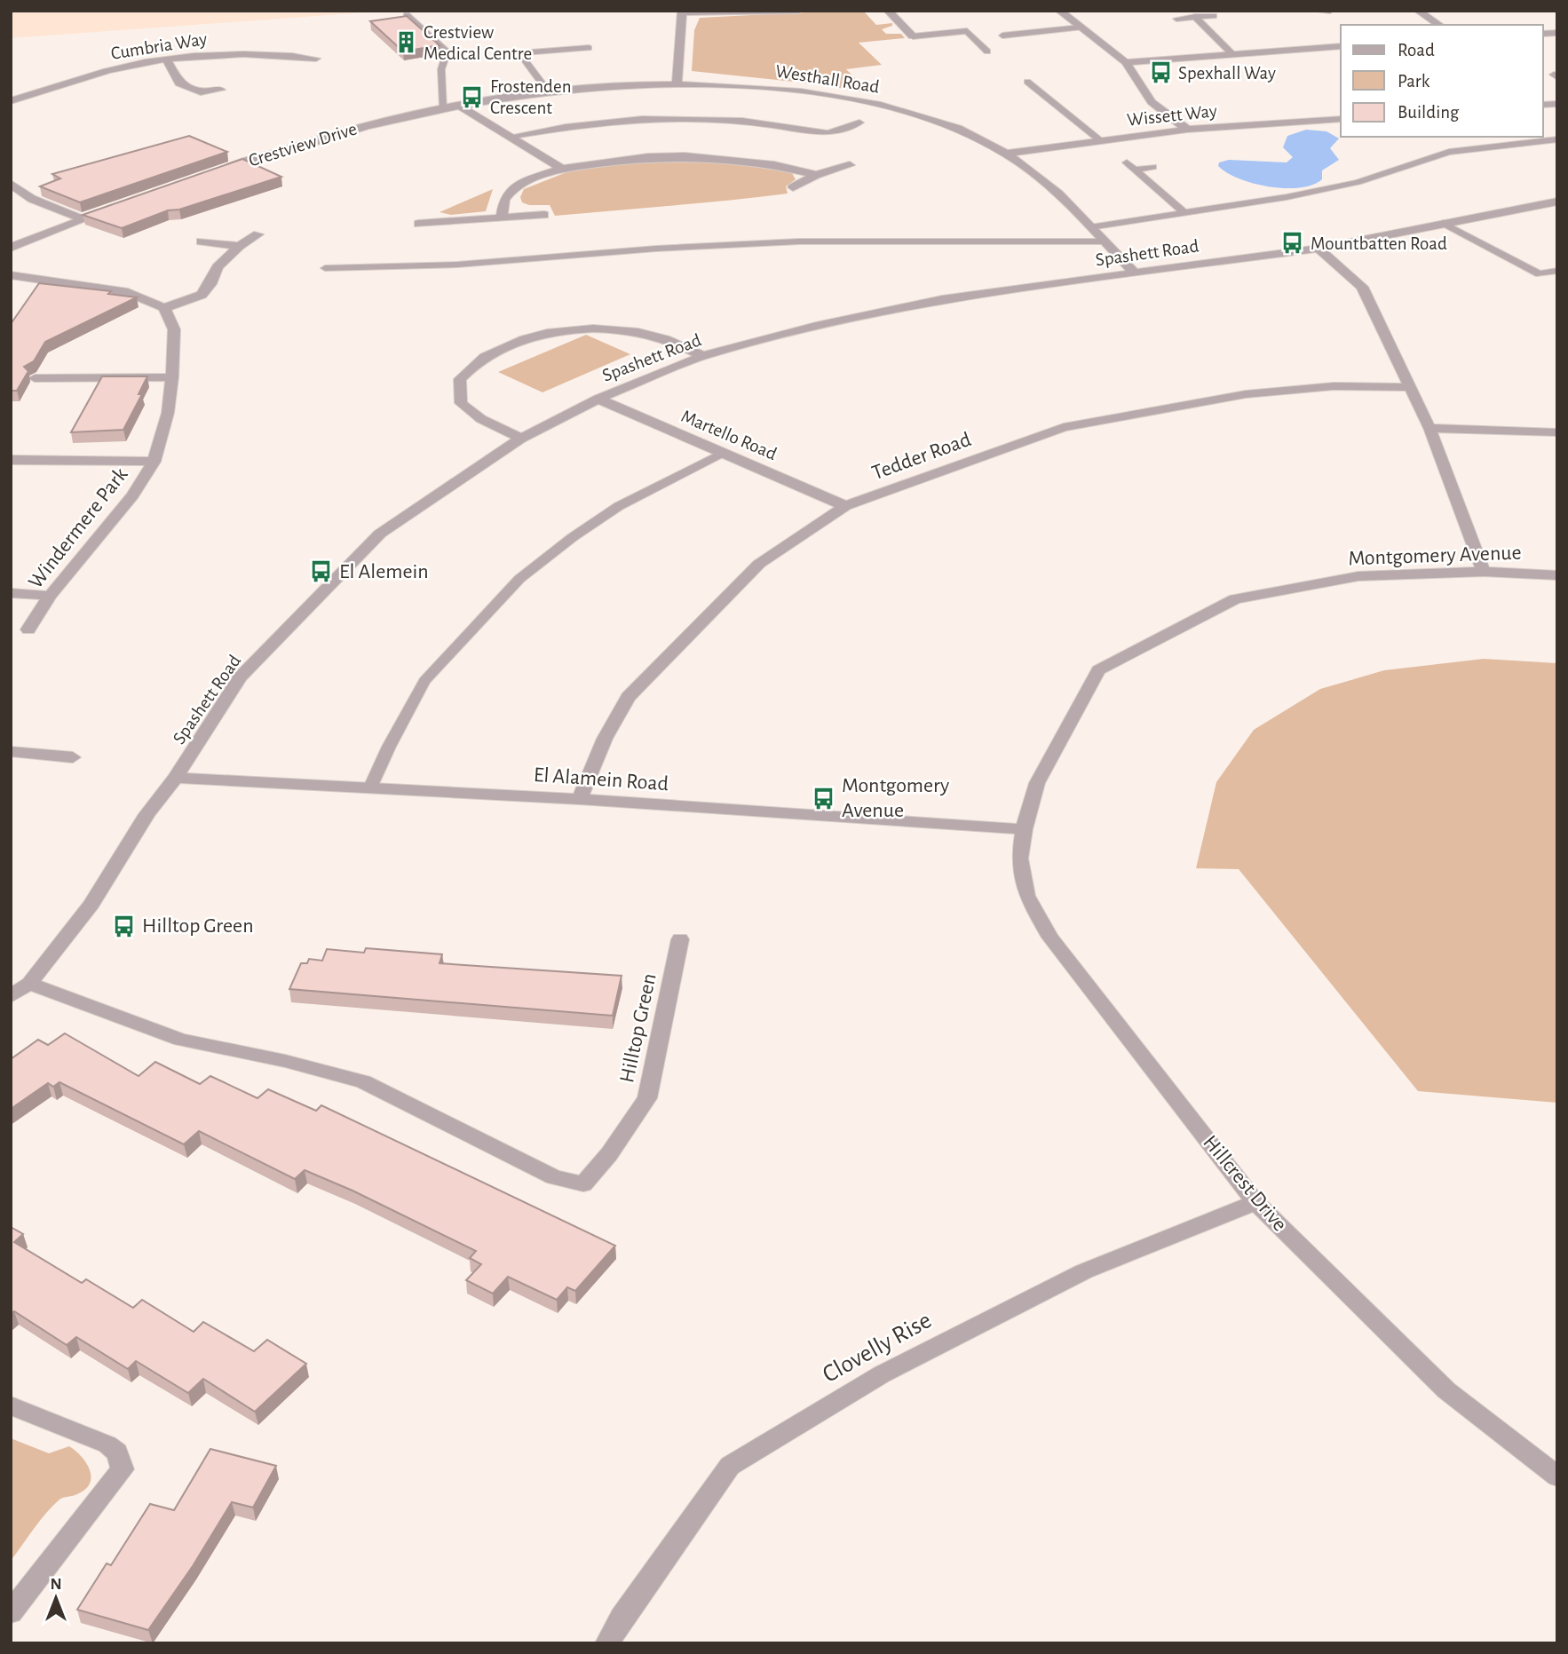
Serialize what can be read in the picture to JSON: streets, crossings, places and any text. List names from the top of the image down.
{
  "streets": {
    "street": [
      "Cumbria Way",
      "Westhall Road",
      "Wissett Way",
      "Crestview Drive",
      "Spashett Road",
      "Martello Road",
      "Tedder Road",
      "Windermere Park",
      "Montgomery Avenue",
      "El Alamein Road",
      "Hilltop Green",
      "Hillcrest Drive",
      "Clovelly Rise"
    ]
  },
  "crossings": [
    ["Westhall Road", "Wissett Way"],
    ["Westhall Road", "Crestview Drive"],
    ["Westhall Road", "Spashett Road"],
    ["Spashett Road", "Martello Road"],
    ["Spashett Road", "El Alamein Road"],
    ["Spashett Road", "Hilltop Green"],
    ["Martello Road", "Tedder Road"],
    ["Tedder Road", "El Alamein Road"],
    ["Montgomery Avenue", "El Alamein Road"],
    ["Montgomery Avenue", "Hillcrest Drive"],
    ["El Alamein Road", "Hillcrest Drive"],
    ["Hillcrest Drive", "Clovelly Rise"]
  ],
  "places": {
    "building": ["Crestview Medical Centre"],
    "bus stop": [
      "Spexhall Way",
      "Frostenden Crescent",
      "Mountbatten Road",
      "El Alemein",
      "Montgomery Avenue",
      "Hilltop Green"
    ]
  },
  "legend": ["Road", "Park", "Building"],
  "north": "top"
}
